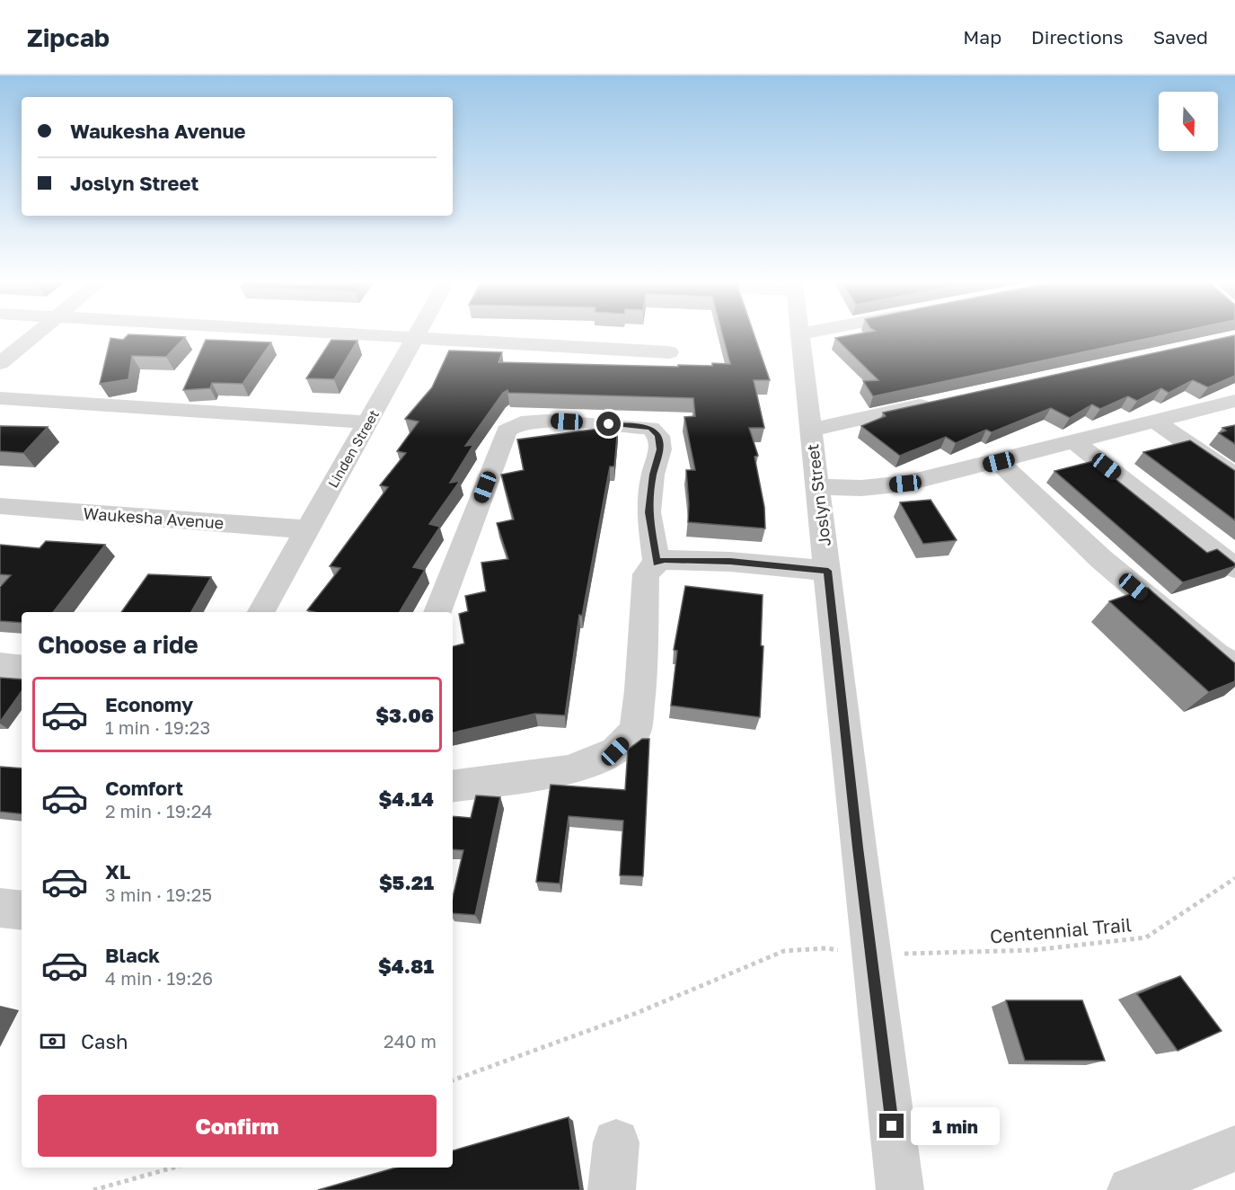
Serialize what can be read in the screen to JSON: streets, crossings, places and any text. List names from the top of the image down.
{
  "streets": {
    "street": ["Linden Street", "Joslyn Street", "Waukesha Avenue"],
    "path": ["Centennial Trail"]
  },
  "crossings": [
    ["Linden Street", "Waukesha Avenue"],
    ["Joslyn Street", "Centennial Trail"]
  ],
  "north": "bottom",
  "page": {
    "header": "Zipcab",
    "nav": ["Map", "Directions", "Saved"],
    "banner": ["Waukesha Avenue", "Joslyn Street"],
    "heading": "Choose a ride",
    "list": [
      {
        "name": "Economy",
        "note": "1 min · 19:23",
        "value": "$3.06"
      },
      {
        "name": "Comfort",
        "note": "2 min · 19:24",
        "value": "$4.14"
      },
      {
        "name": "XL",
        "note": "3 min · 19:25",
        "value": "$5.21"
      },
      {
        "name": "Black",
        "note": "4 min · 19:26",
        "value": "$4.81"
      }
    ],
    "pay": ["Cash", "240 m"],
    "buttons": "Confirm",
    "bubble": "1 min"
  }
}
